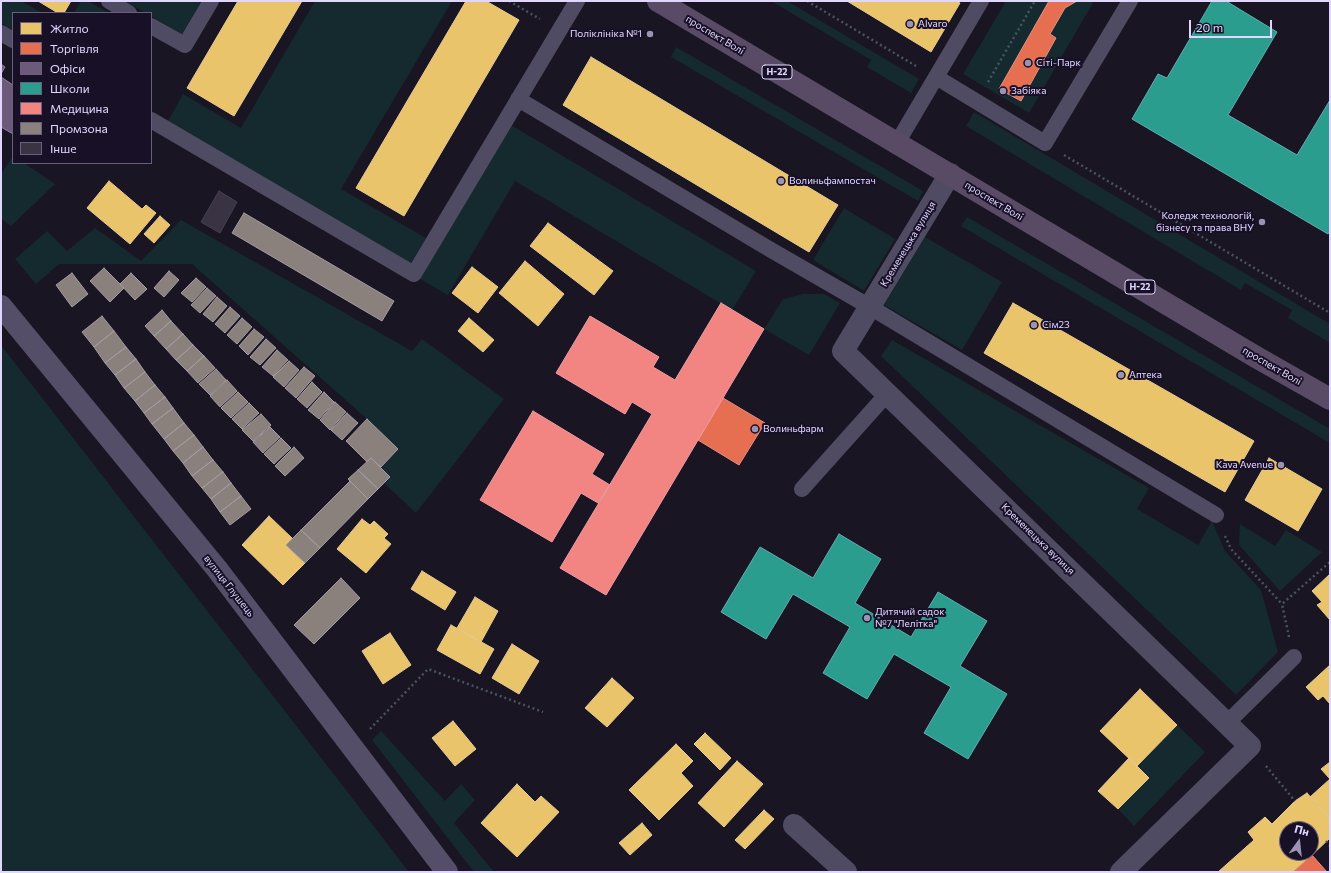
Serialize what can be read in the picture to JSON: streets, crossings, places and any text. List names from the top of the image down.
{
  "streets": {
    "main road": ["проспект Волі", "Н-22"],
    "street": ["Кременецька вулиця", "вулиця Глушець"]
  },
  "crossings": [
    ["проспект Волі", "Кременецька вулиця"]
  ],
  "places": [
    "Alvaro",
    "Поліклініка №1",
    "Сіті-Парк",
    "Забіяка",
    "Волиньфампостач",
    "Коледж технологій, бізнесу та права ВНУ",
    "Сім23",
    "Аптека",
    "Волиньфарм",
    "Kava Avenue",
    "Дитячий садок №7 \"Лелітка\""
  ],
  "legend": [
    "Житло",
    "Торгівля",
    "Офіси",
    "Школи",
    "Медицина",
    "Промзона",
    "Інше"
  ],
  "scale_bar": "20 m",
  "north": "top"
}
